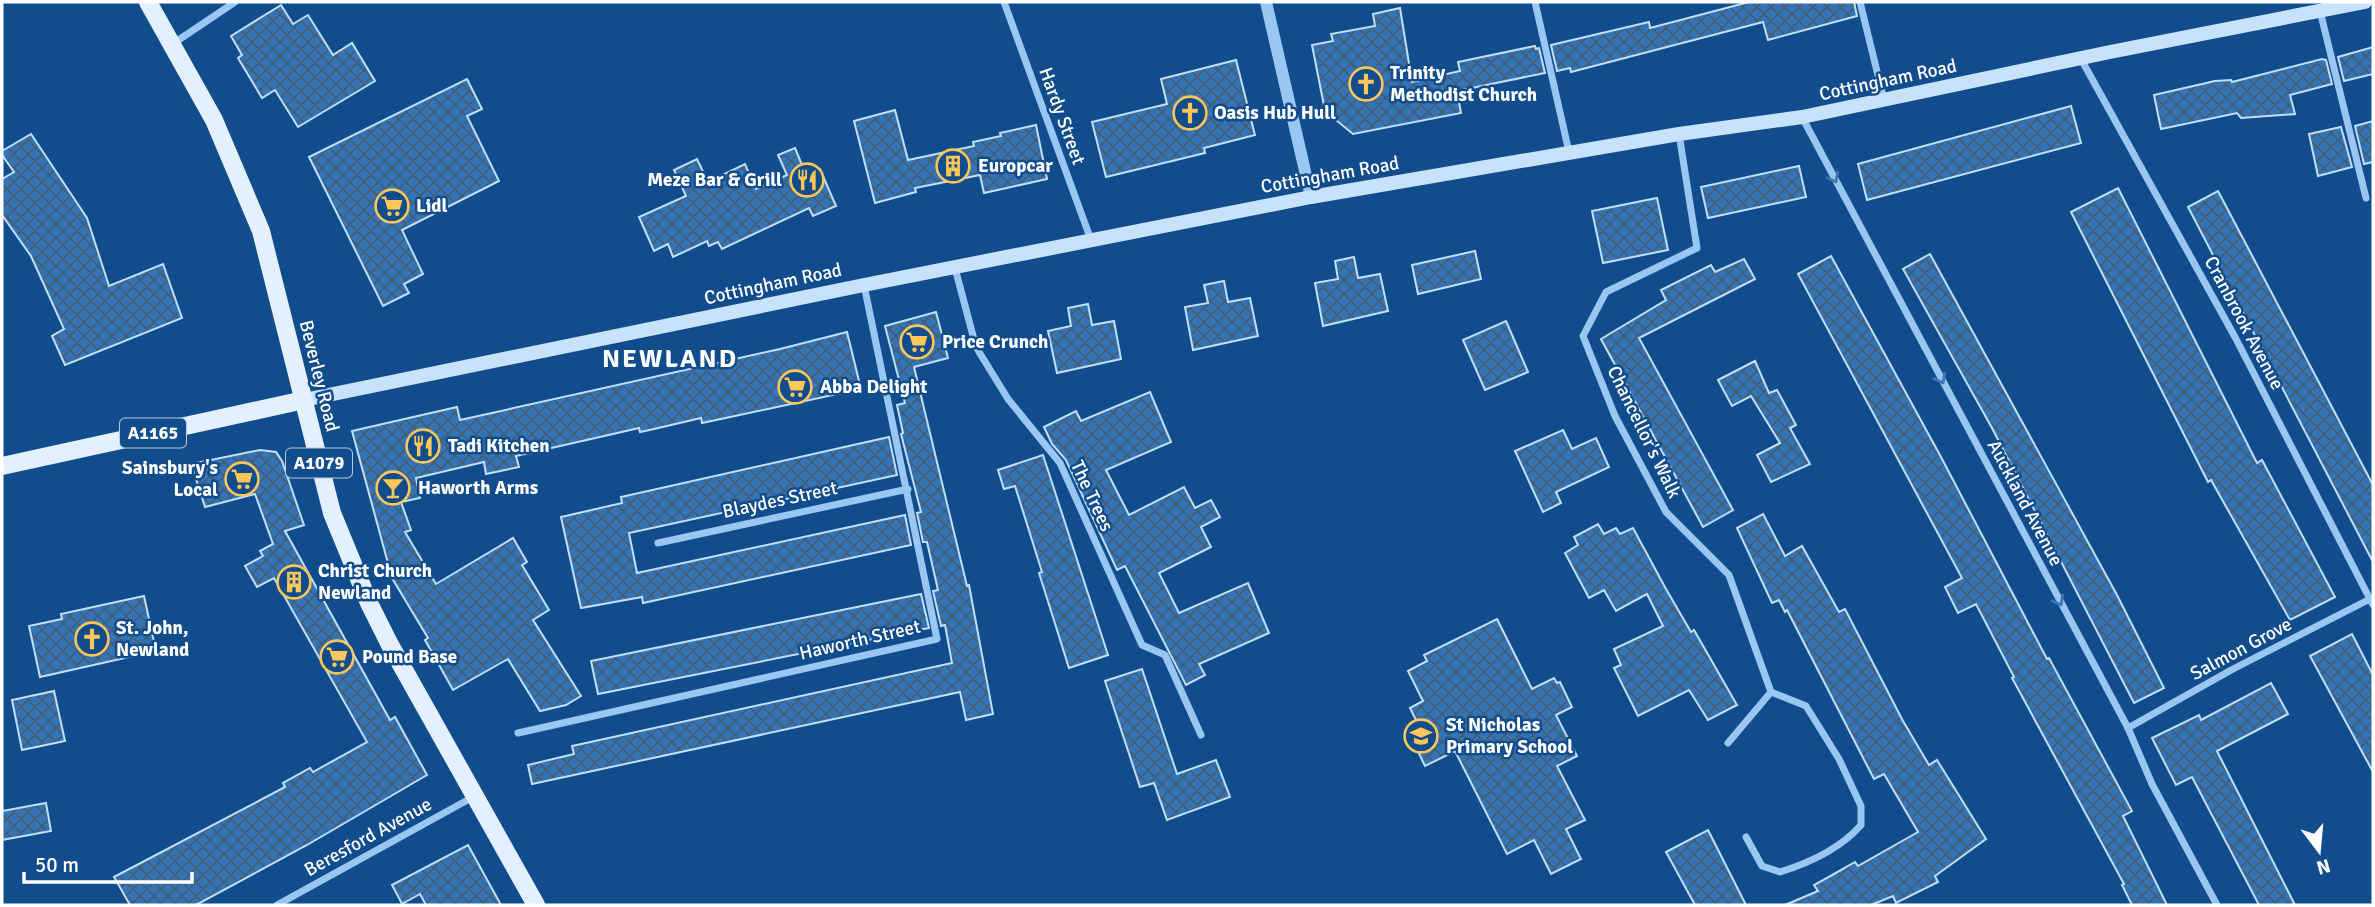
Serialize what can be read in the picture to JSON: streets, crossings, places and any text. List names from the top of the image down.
{
  "streets": {
    "main road": [
      "Cottingham Road",
      "Beverley Road",
      "A1165",
      "A1079"
    ],
    "street": [
      "Hardy Street",
      "Cranbrook Avenue",
      "Chancellor's Walk",
      "The Trees",
      "Blaydes Street",
      "Auckland Avenue",
      "Haworth Street",
      "Salmon Grove",
      "Beresford Avenue"
    ]
  },
  "crossings": [
    ["Cottingham Road", "Hardy Street"],
    ["Cottingham Road", "Cranbrook Avenue"],
    ["Cottingham Road", "Beverley Road"],
    ["Cottingham Road", "Chancellor's Walk"],
    ["Cottingham Road", "A1165"],
    ["Cottingham Road", "The Trees"],
    ["Cottingham Road", "Auckland Avenue"],
    ["Cottingham Road", "Haworth Street"],
    ["Cranbrook Avenue", "Salmon Grove"],
    ["Beverley Road", "A1165"],
    ["Beverley Road", "Beresford Avenue"],
    ["Blaydes Street", "Haworth Street"],
    ["Auckland Avenue", "Salmon Grove"]
  ],
  "one_way": ["Auckland Avenue"],
  "districts": ["NEWLAND"],
  "places": {
    "church": ["Trinity Methodist Church", "Oasis Hub Hull", "St. John, Newland"],
    "building": ["Europcar", "Christ Church Newland"],
    "restaurant": ["Meze Bar & Grill", "Tadi Kitchen"],
    "supermarket": [
      "Lidl",
      "Price Crunch",
      "Abba Delight",
      "Sainsbury's Local",
      "Pound Base"
    ],
    "bar": ["Haworth Arms"],
    "school or university": ["St Nicholas Primary School"]
  },
  "scale_bar": "50 m",
  "north": "bottom"
}
